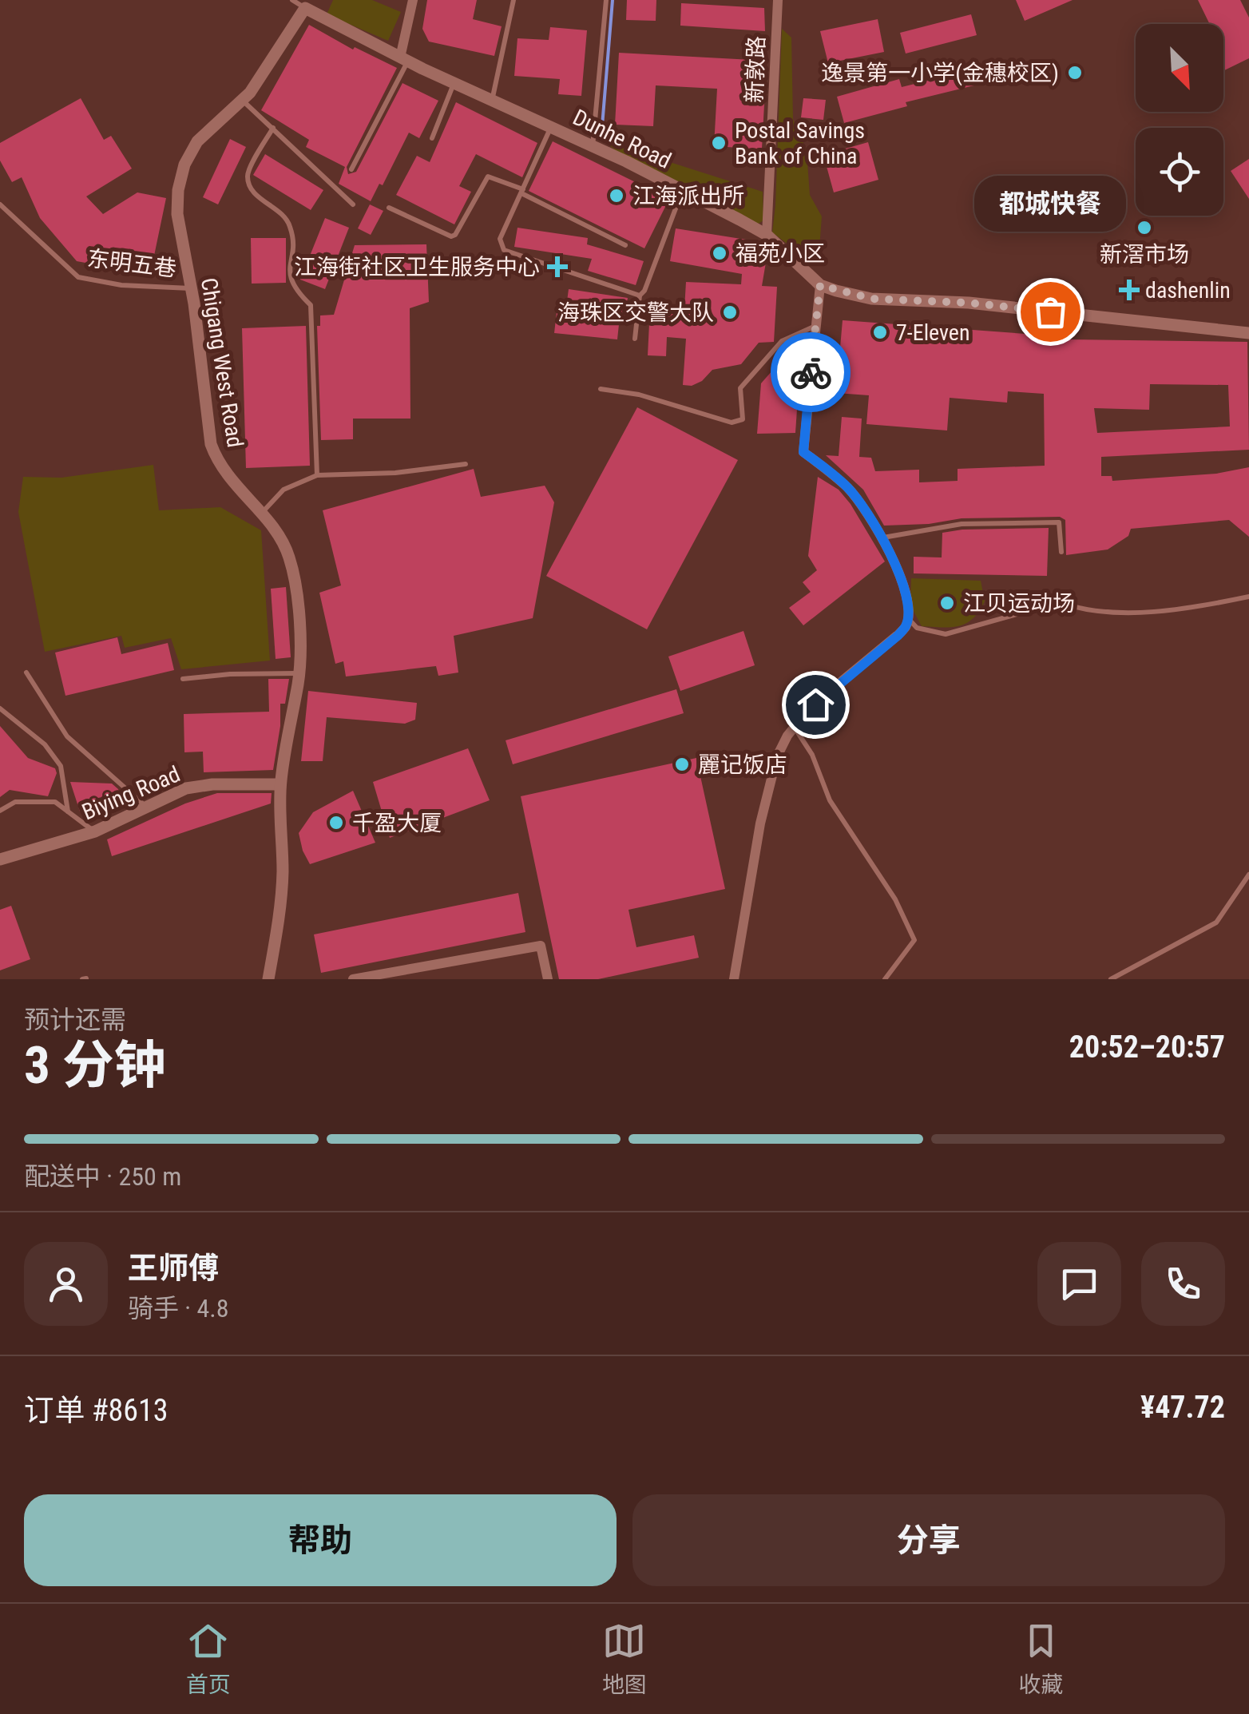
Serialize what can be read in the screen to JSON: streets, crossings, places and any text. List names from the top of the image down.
{
  "streets": {
    "street": [
      "新敦路",
      "Dunhe Road",
      "Chigang West Road",
      "Biying Road"
    ],
    "lane": ["东明五巷"]
  },
  "crossings": [
    ["新敦路", "Dunhe Road"],
    ["Dunhe Road", "Chigang West Road"],
    ["东明五巷", "Chigang West Road"],
    ["Chigang West Road", "Biying Road"]
  ],
  "places": {
    "other": [
      "逸景第一小学(金穗校区)",
      "Postal Savings Bank of China",
      "江海派出所",
      "新滘市场",
      "福苑小区",
      "都城快餐",
      "海珠区交警大队",
      "7-Eleven",
      "江贝运动场",
      "麗记饭店",
      "千盈大厦"
    ],
    "health": ["江海街社区卫生服务中心", "dashenlin"]
  },
  "north": "bottom right",
  "page": {
    "bubble": "都城快餐",
    "heading": ["3 分钟", "预计还需", "20:52–20:57"],
    "panel": [
      "王师傅",
      "骑手 · 4.8",
      "订单 #8613",
      "¥47.72"
    ],
    "bar": "配送中 · 250 m",
    "buttons": ["帮助", "分享"],
    "tabs": ["首页", "地图", "收藏"]
  }
}
